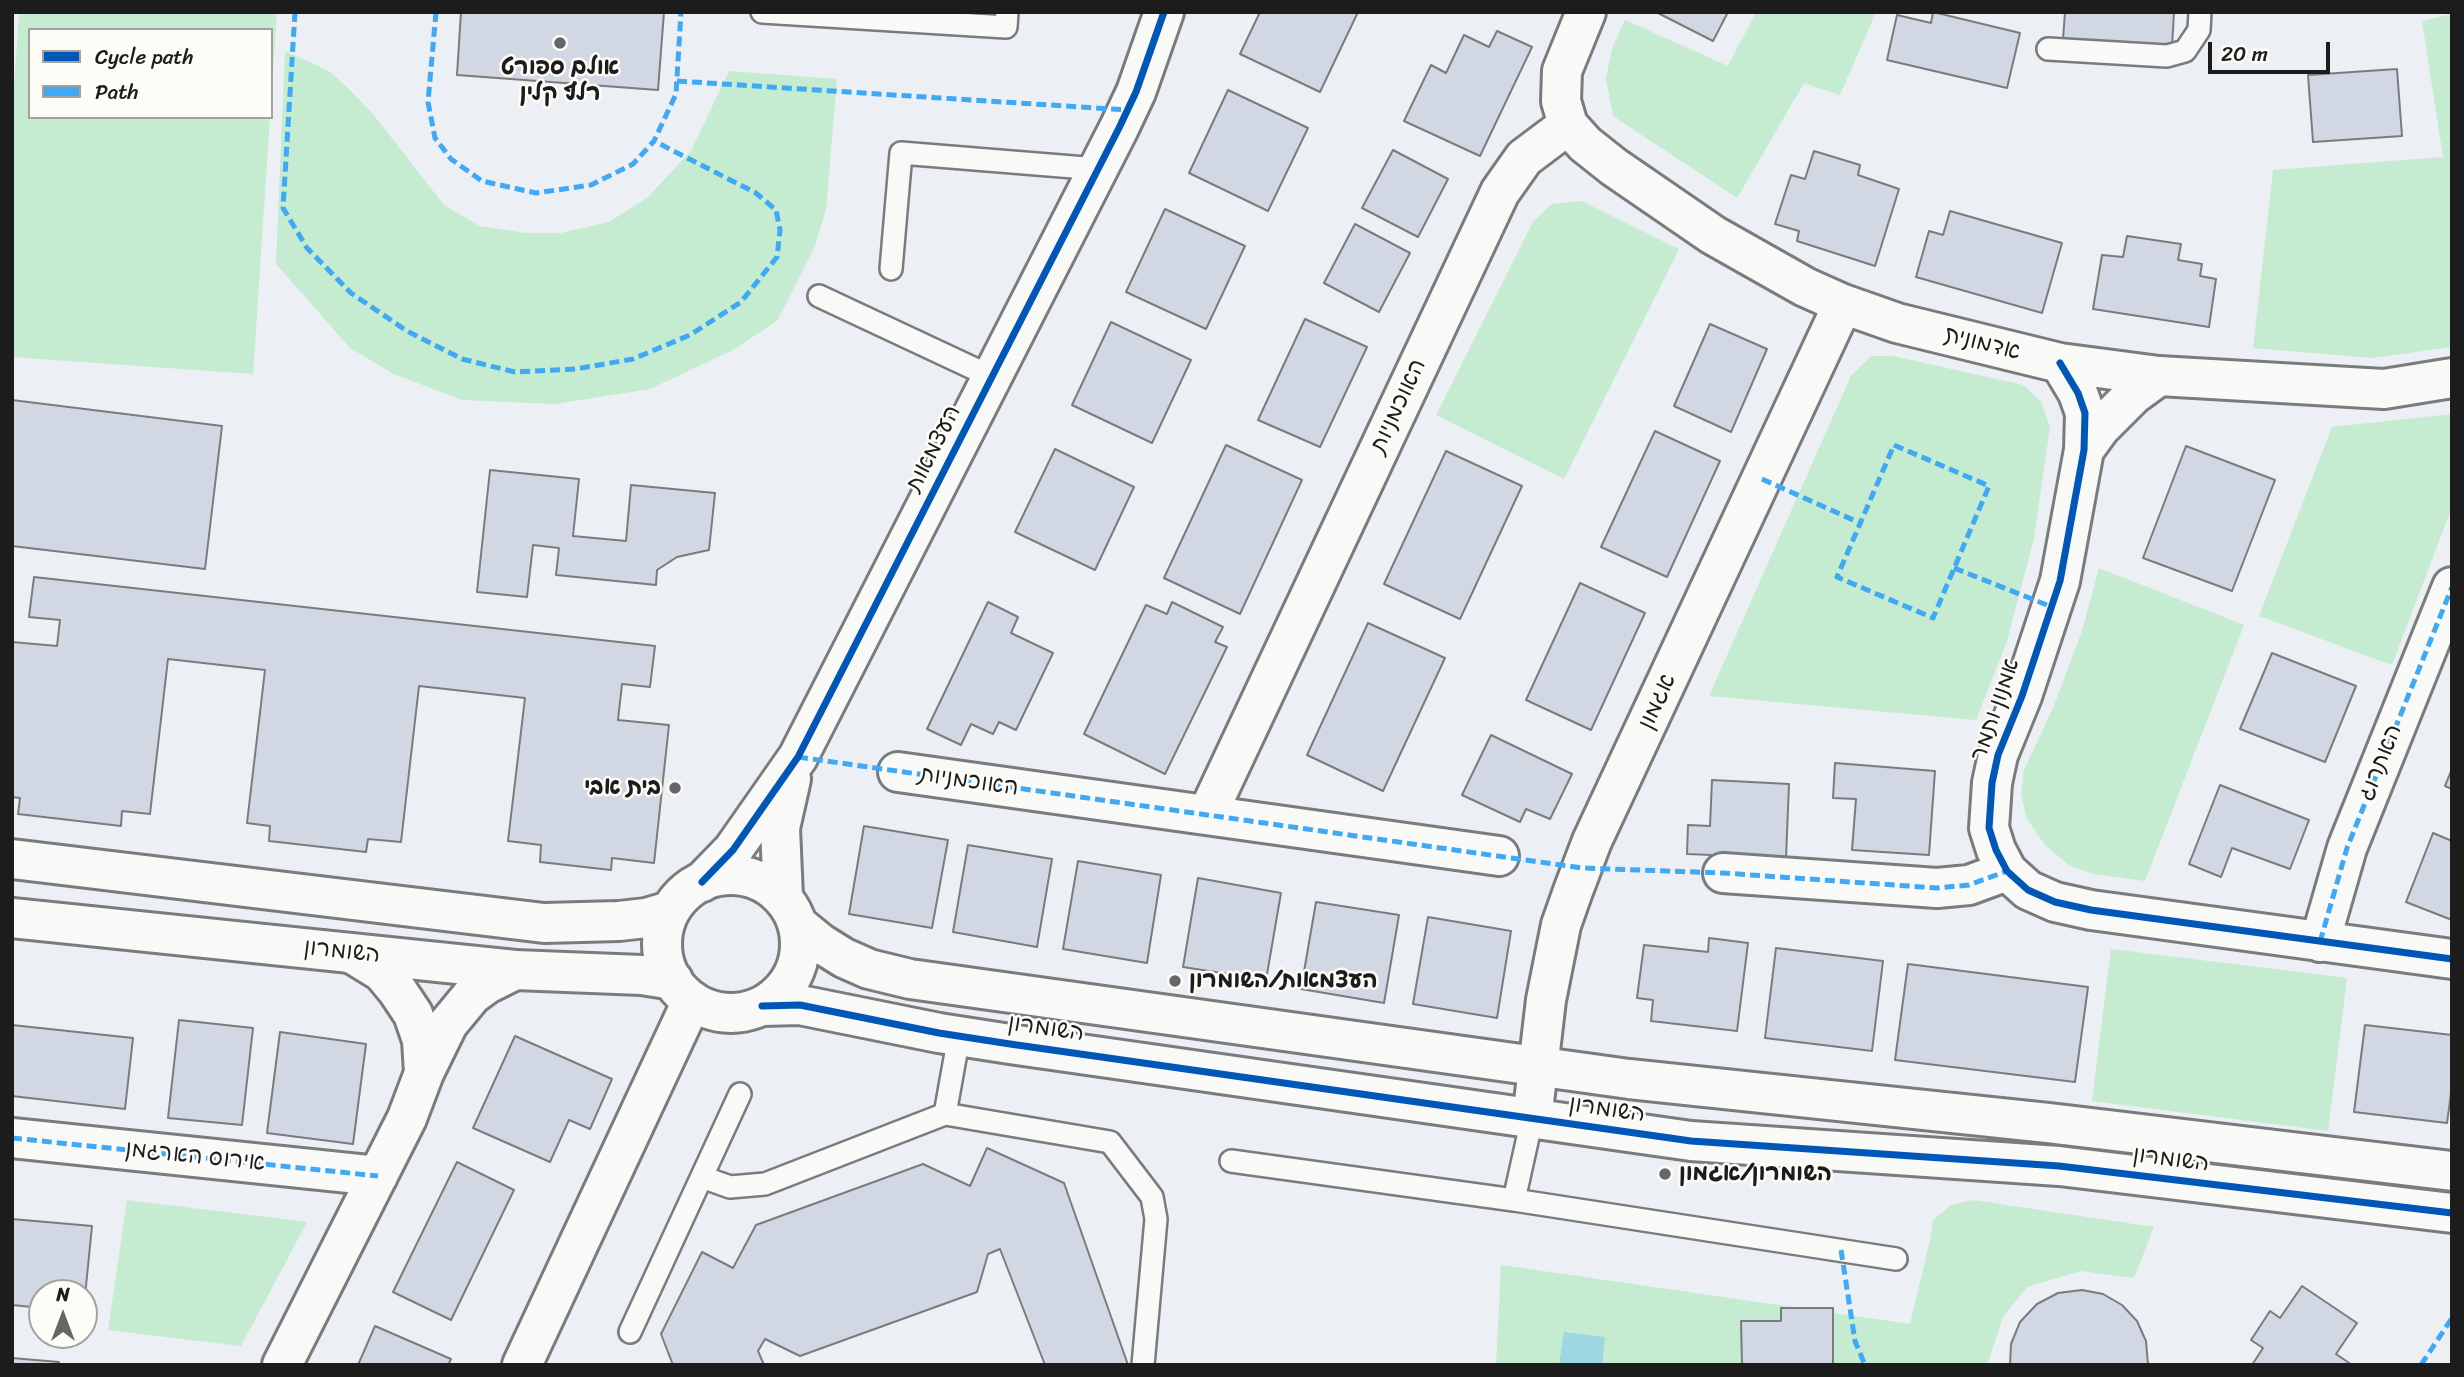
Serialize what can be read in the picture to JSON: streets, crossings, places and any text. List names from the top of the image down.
{
  "streets": {
    "street": [
      "אדמונית",
      "האוכמניות",
      "העצמאות",
      "אגמון",
      "אמנון ותמר",
      "האתרוג",
      "השומרון",
      "אירוס הארגמן"
    ]
  },
  "crossings": [
    ["אדמונית", "האוכמניות"],
    ["אדמונית", "אגמון"],
    ["אדמונית", "אמנון ותמר"],
    ["העצמאות", "השומרון"],
    ["אגמון", "השומרון"],
    ["אמנון ותמר", "האתרוג"]
  ],
  "places": [
    "אולם ספורט רלף קלין",
    "בית אבי",
    "העצמאות/השומרון",
    "השומרון/אגמון"
  ],
  "legend": ["Cycle path", "Path"],
  "scale_bar": "20 m",
  "north": "top"
}
